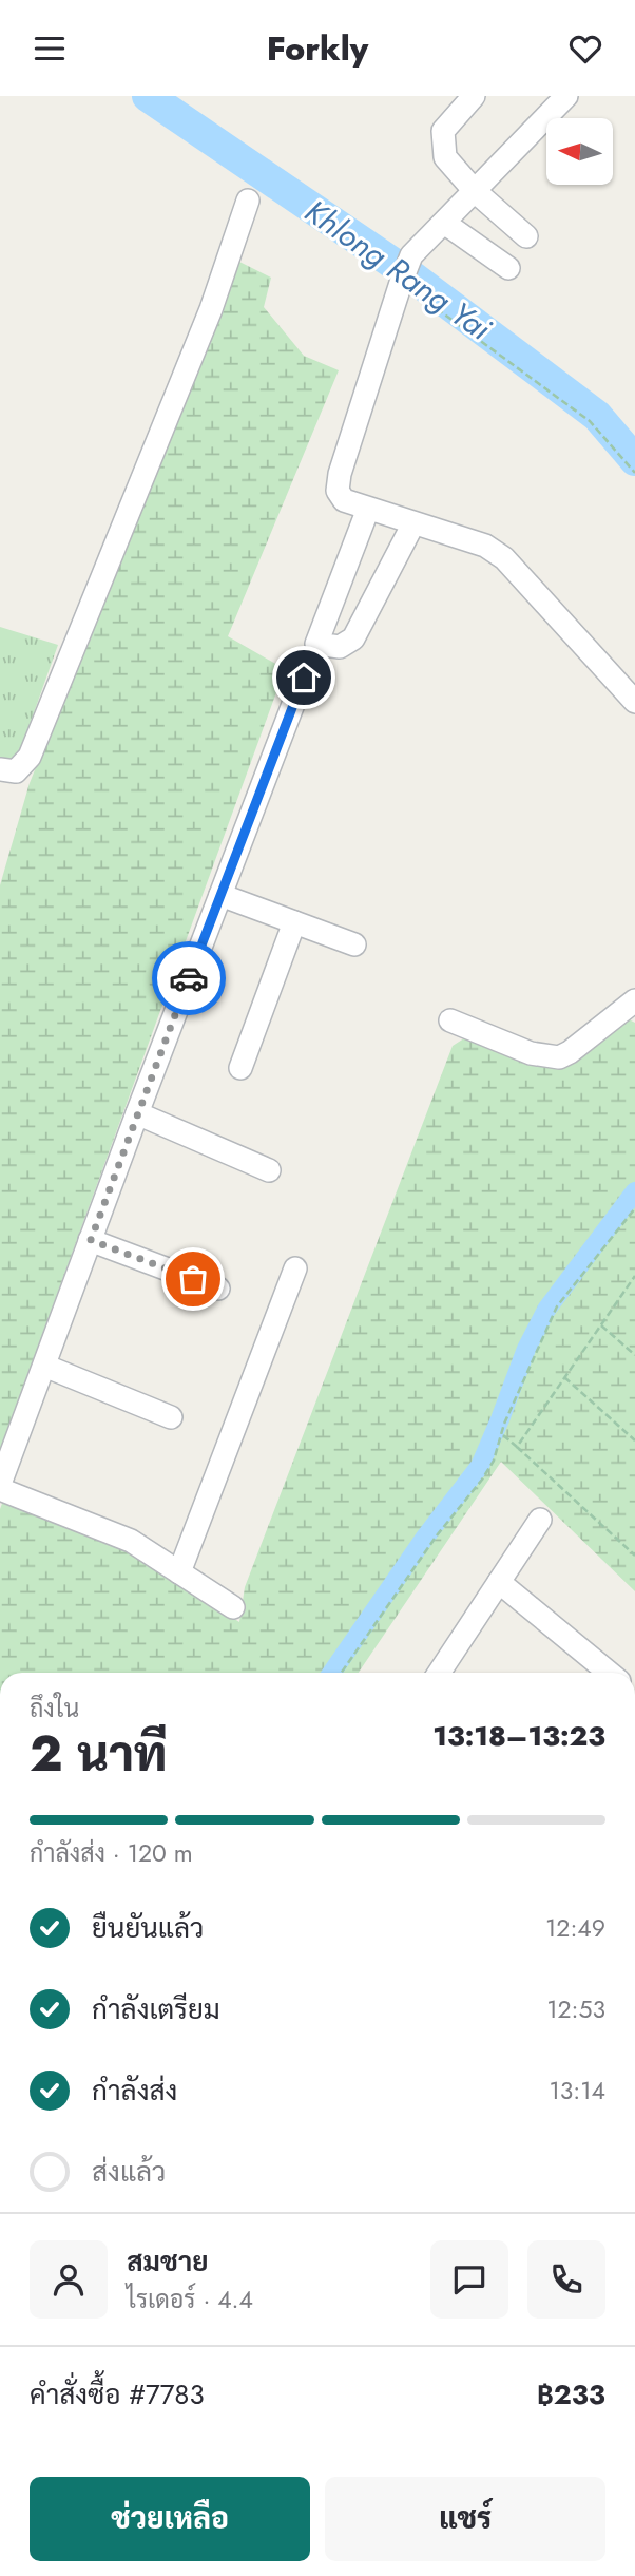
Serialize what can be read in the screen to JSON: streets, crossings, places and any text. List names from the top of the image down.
{
  "water": ["Khlong Rang Yai"],
  "north": "left",
  "page": {
    "header": "Forkly",
    "heading": ["2 นาที", "ถึงใน", "13:18–13:23"],
    "panel": [
      "สมชาย",
      "ไรเดอร์ · 4.4",
      "คำสั่งซื้อ #7783",
      "฿233"
    ],
    "bar": "กำลังส่ง · 120 m",
    "list": [
      ["ยืนยันแล้ว", "12:49"],
      ["กำลังเตรียม", "12:53"],
      ["กำลังส่ง", "13:14"],
      "ส่งแล้ว"
    ],
    "buttons": ["ช่วยเหลือ", "แชร์"]
  }
}
